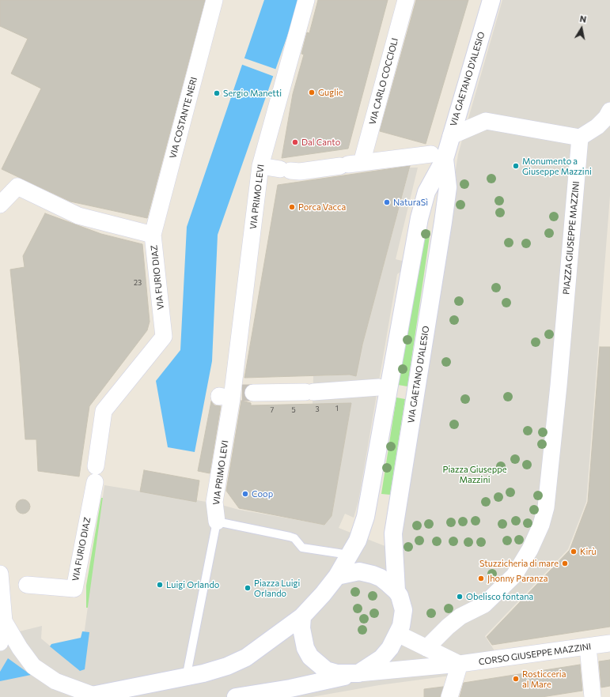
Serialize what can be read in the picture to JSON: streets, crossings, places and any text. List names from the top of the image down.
{
  "streets": {
    "main road": ["VIA GAETANO D'ALESIO"],
    "street": [
      "VIA CARLO COCCIOLI",
      "VIA COSTANTE NERI",
      "VIA PRIMO LEVI",
      "PIAZZA GIUSEPPE MAZZINI",
      "VIA FURIO DIAZ",
      "CORSO GIUSEPPE MAZZINI"
    ]
  },
  "crossings": [
    ["VIA GAETANO D'ALESIO", "CORSO GIUSEPPE MAZZINI"],
    ["VIA COSTANTE NERI", "VIA FURIO DIAZ"]
  ],
  "parks": ["Piazza Giuseppe Mazzini"],
  "places": [
    "Guglie",
    "Sergio Manetti",
    "Dal Canto",
    "Monumento a Giuseppe Mazzini",
    "NaturaSì",
    "Porca Vacca",
    "Coop",
    "Kirù",
    "Stuzzicheria di mare",
    "Jhonny Paranza",
    "Luigi Orlando",
    "Piazza Luigi Orlando",
    "Obelisco fontana",
    "Rosticceria al Mare"
  ],
  "house_numbers": [
    "23",
    "1",
    "3",
    "7",
    "5"
  ],
  "north": "top"
}
